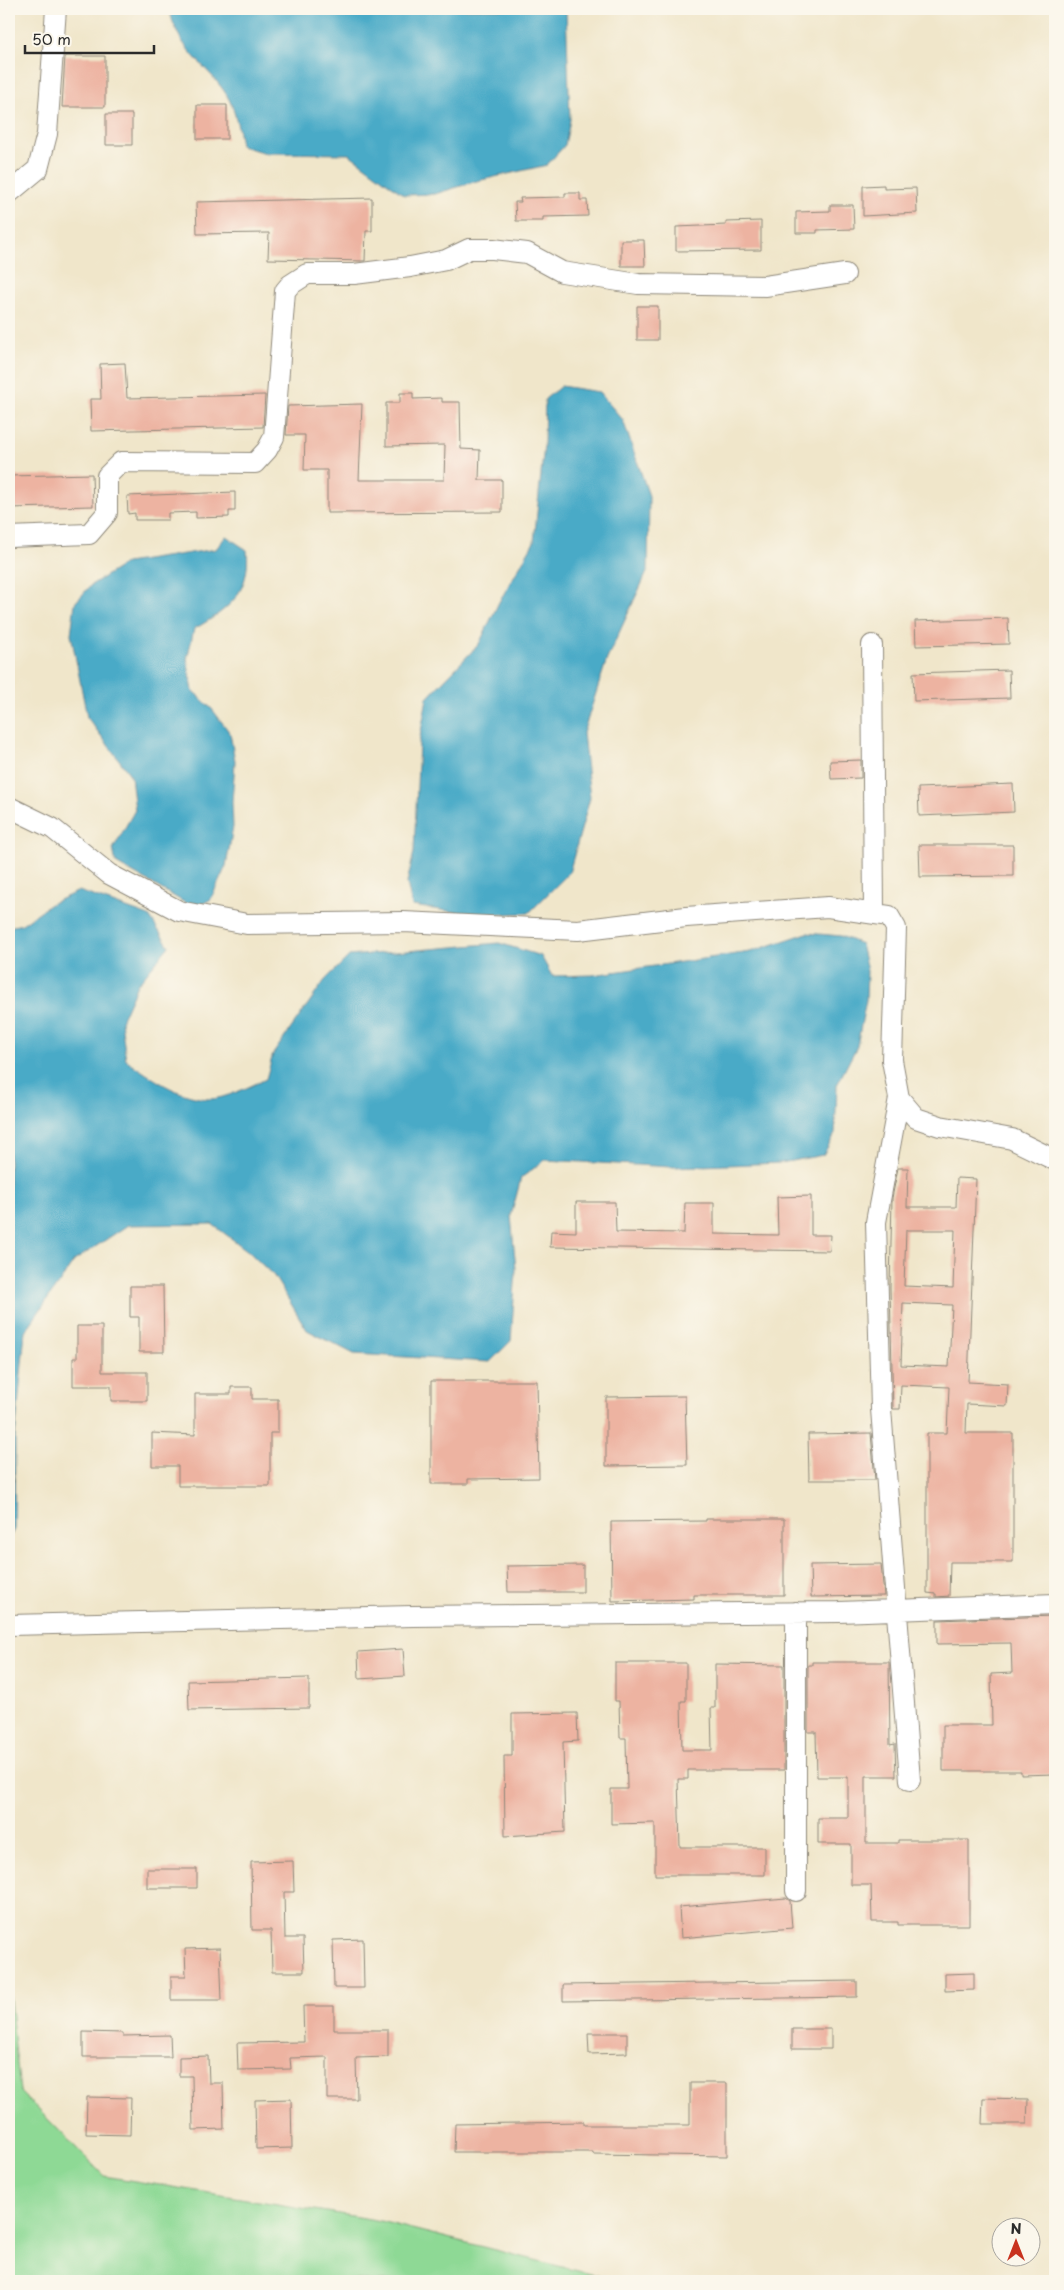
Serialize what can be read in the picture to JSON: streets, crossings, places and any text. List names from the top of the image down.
{
  "scale_bar": "50 m",
  "north": "top"
}
